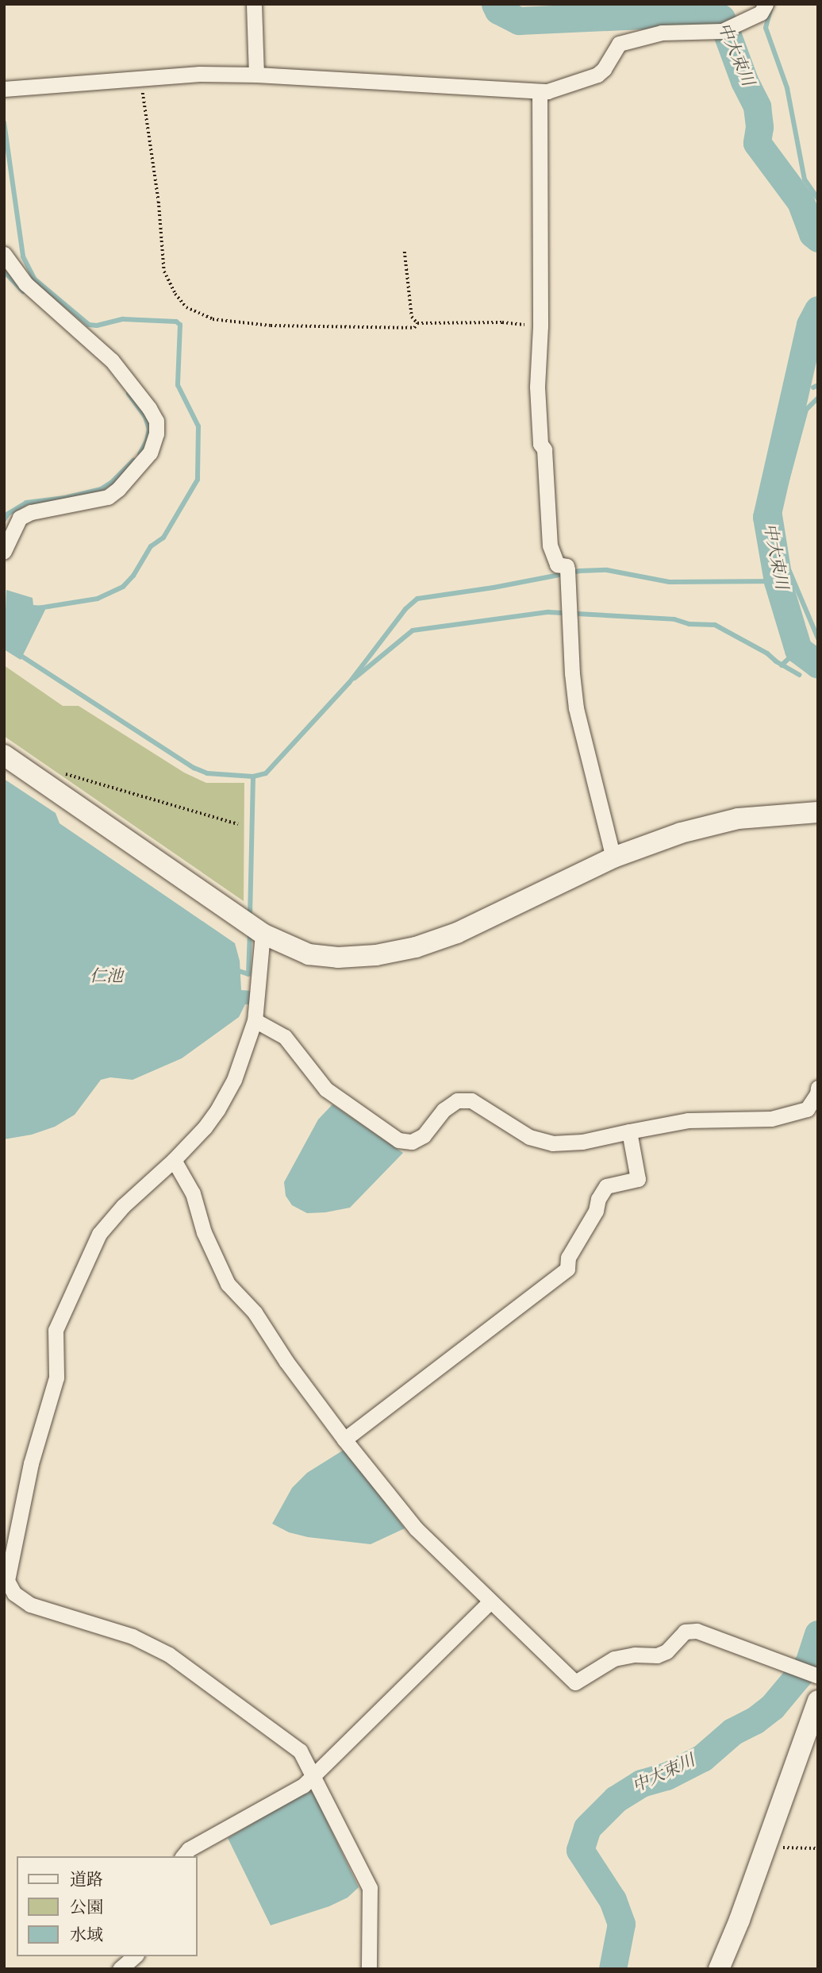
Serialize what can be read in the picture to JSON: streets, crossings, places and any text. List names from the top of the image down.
{
  "water": ["中大束川", "仁池"],
  "legend": ["道路", "公園", "水域"]
}
